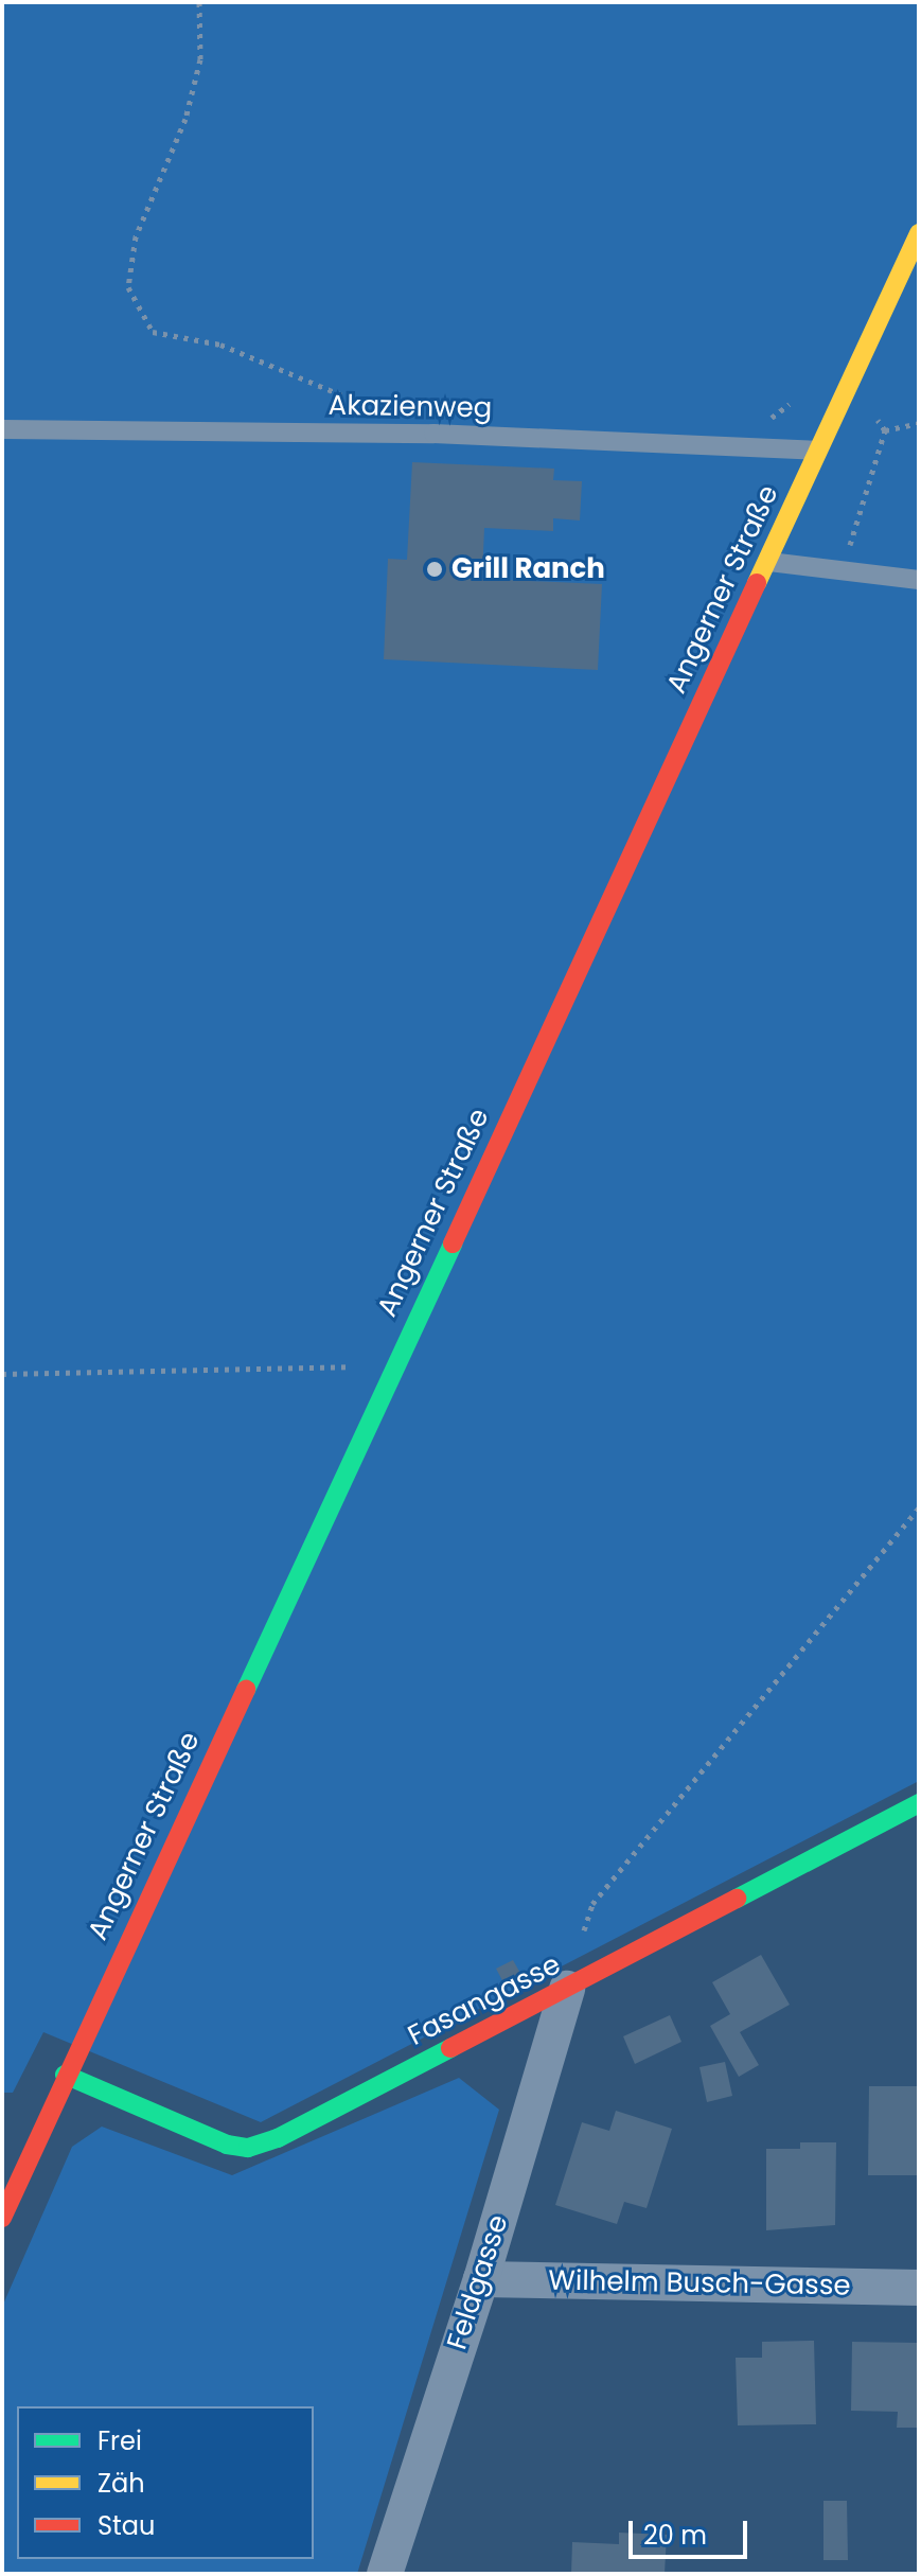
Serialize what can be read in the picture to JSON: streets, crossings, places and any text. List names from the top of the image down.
{
  "streets": {
    "main road": ["Angerner Straße", "Fasangasse"],
    "street": ["Feldgasse", "Wilhelm Busch-Gasse"],
    "lane": ["Akazienweg"]
  },
  "crossings": [
    ["Akazienweg", "Angerner Straße"],
    ["Angerner Straße", "Fasangasse"],
    ["Fasangasse", "Feldgasse"],
    ["Feldgasse", "Wilhelm Busch-Gasse"]
  ],
  "places": ["Grill Ranch"],
  "legend": ["Frei", "Zäh", "Stau"],
  "scale_bar": "20 m"
}
